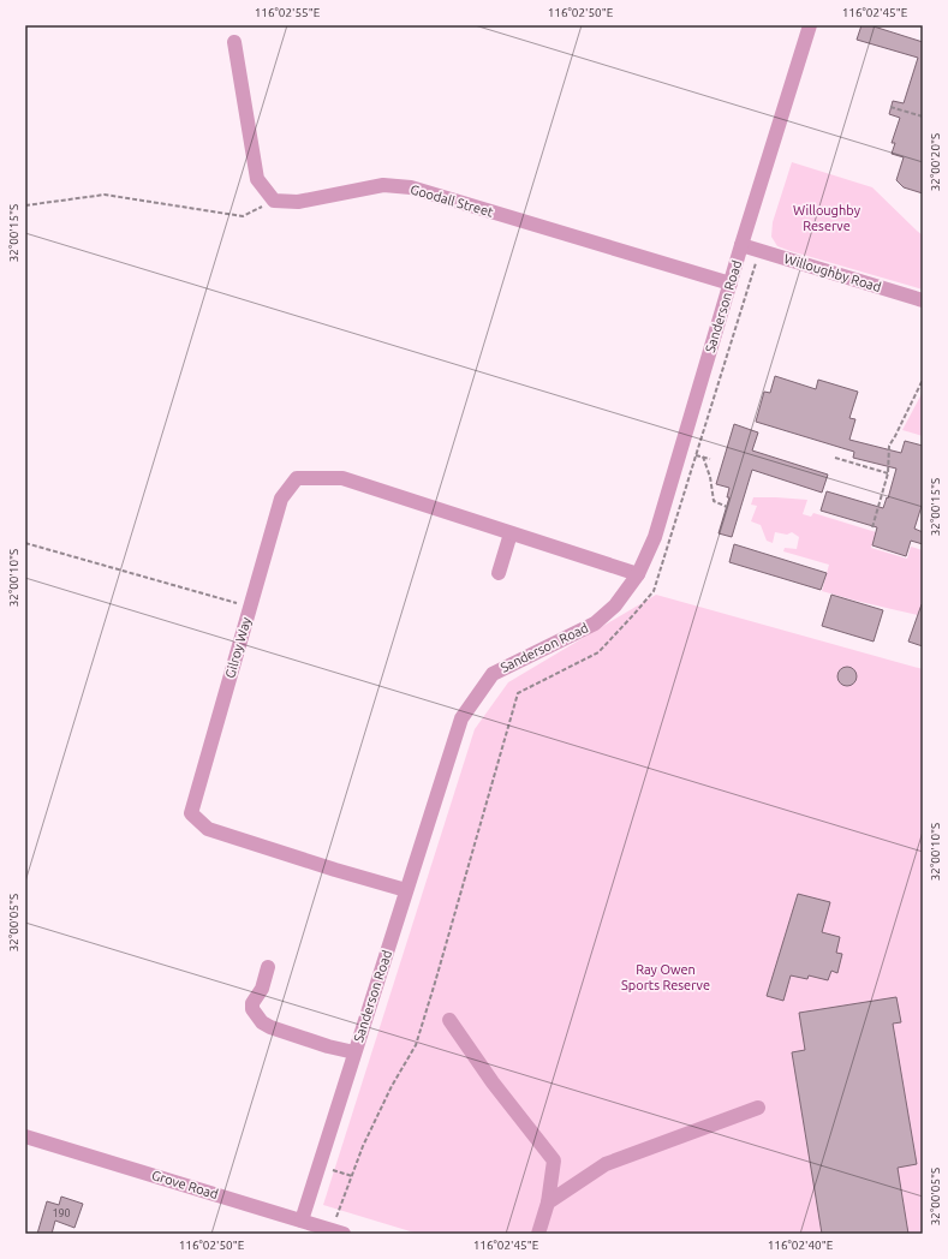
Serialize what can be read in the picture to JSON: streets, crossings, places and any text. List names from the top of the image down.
{
  "streets": {
    "street": [
      "Goodall Street",
      "Willoughby Road",
      "Sanderson Road",
      "Gilroy Way",
      "Grove Road"
    ]
  },
  "crossings": [
    ["Goodall Street", "Sanderson Road"],
    ["Willoughby Road", "Sanderson Road"],
    ["Sanderson Road", "Gilroy Way"],
    ["Sanderson Road", "Grove Road"]
  ],
  "parks": ["Willoughby Reserve", "Ray Owen Sports Reserve"],
  "house_numbers": ["190"],
  "coordinates": [
    "116°02'55\"E",
    "116°02'50\"E",
    "116°02'45\"E",
    "32°00'20\"S",
    "32°00'15\"S",
    "32°00'10\"S",
    "32°00'05\"S",
    "116°02'40\"E"
  ]
}
